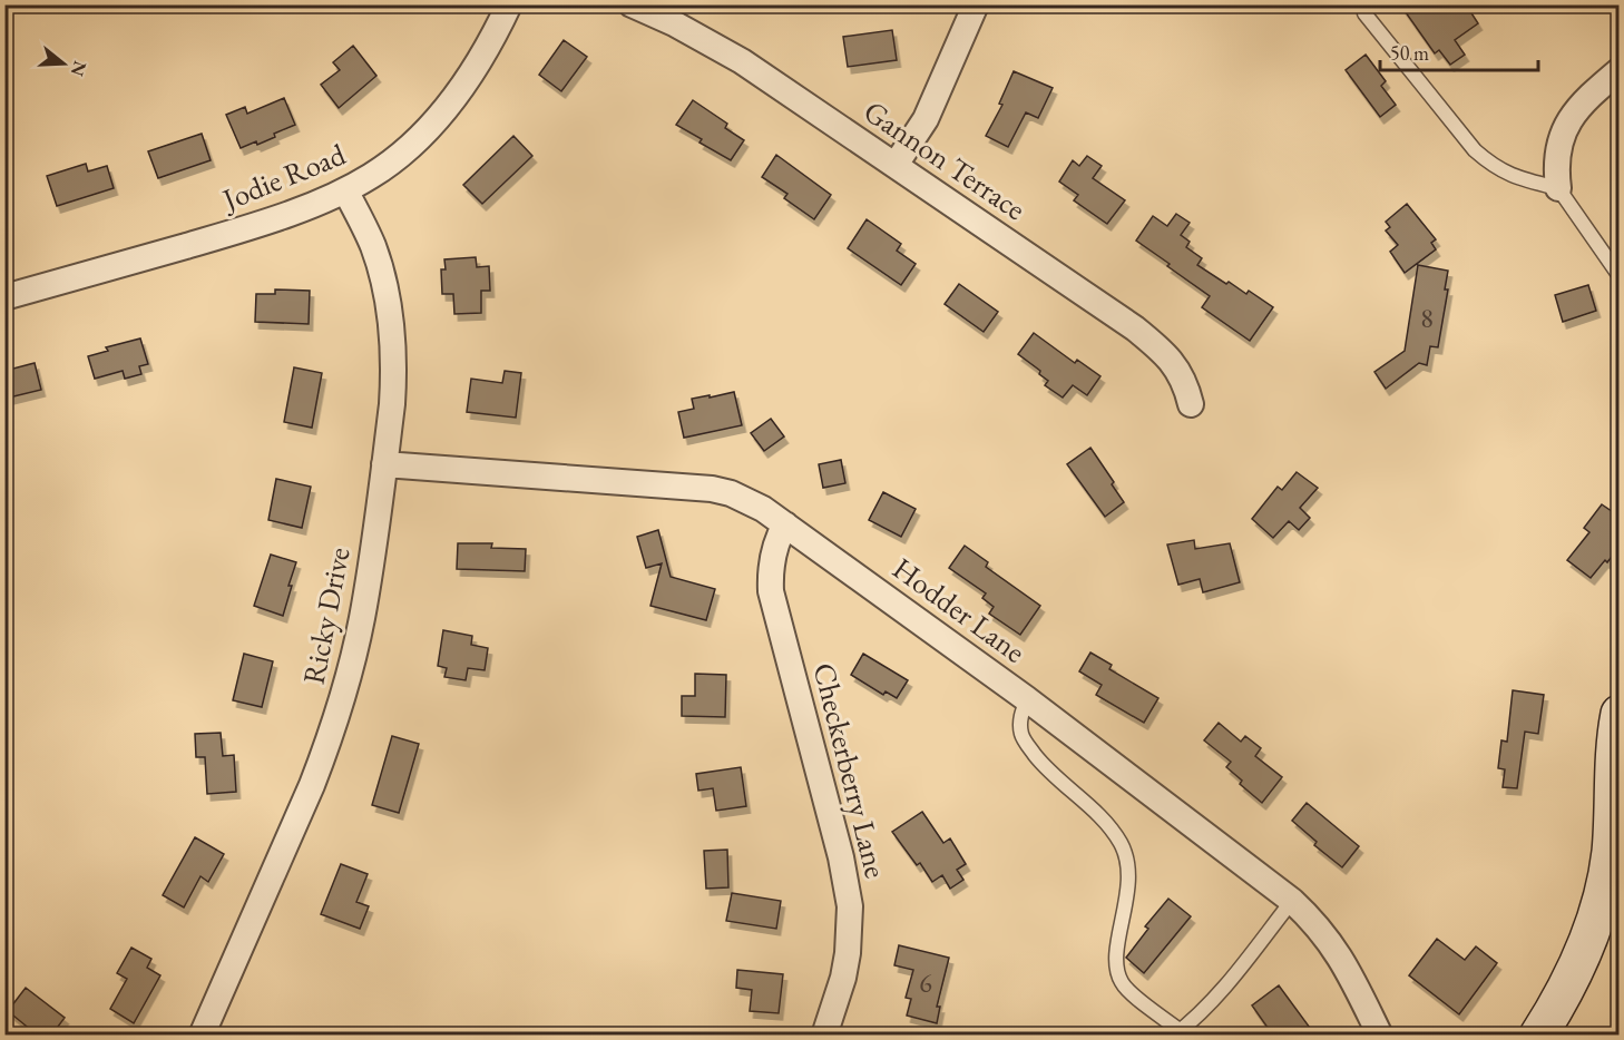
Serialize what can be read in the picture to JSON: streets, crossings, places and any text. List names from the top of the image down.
{
  "streets": {
    "street": [
      "Gannon Terrace",
      "Jodie Road",
      "Hodder Lane",
      "Ricky Drive",
      "Checkerberry Lane"
    ]
  },
  "crossings": [
    ["Jodie Road", "Ricky Drive"],
    ["Hodder Lane", "Ricky Drive"],
    ["Hodder Lane", "Checkerberry Lane"]
  ],
  "house_numbers": ["8", "6"],
  "scale_bar": "50 m",
  "north": "right"
}
